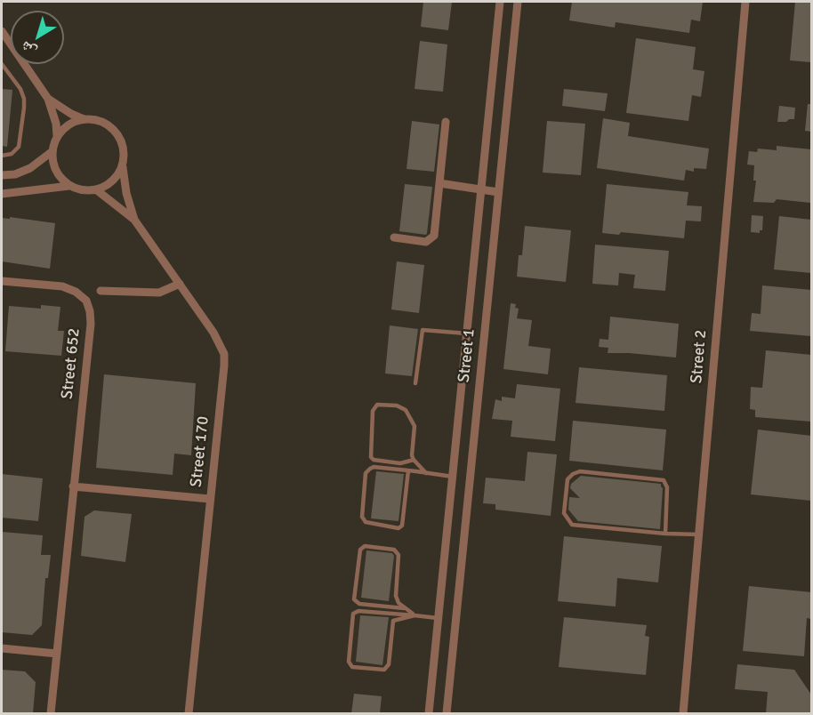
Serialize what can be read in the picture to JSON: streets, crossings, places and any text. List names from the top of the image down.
{
  "streets": {
    "street": [
      "Street 1",
      "Street 2",
      "Street 652",
      "Street 170"
    ]
  },
  "north": "bottom left"
}
